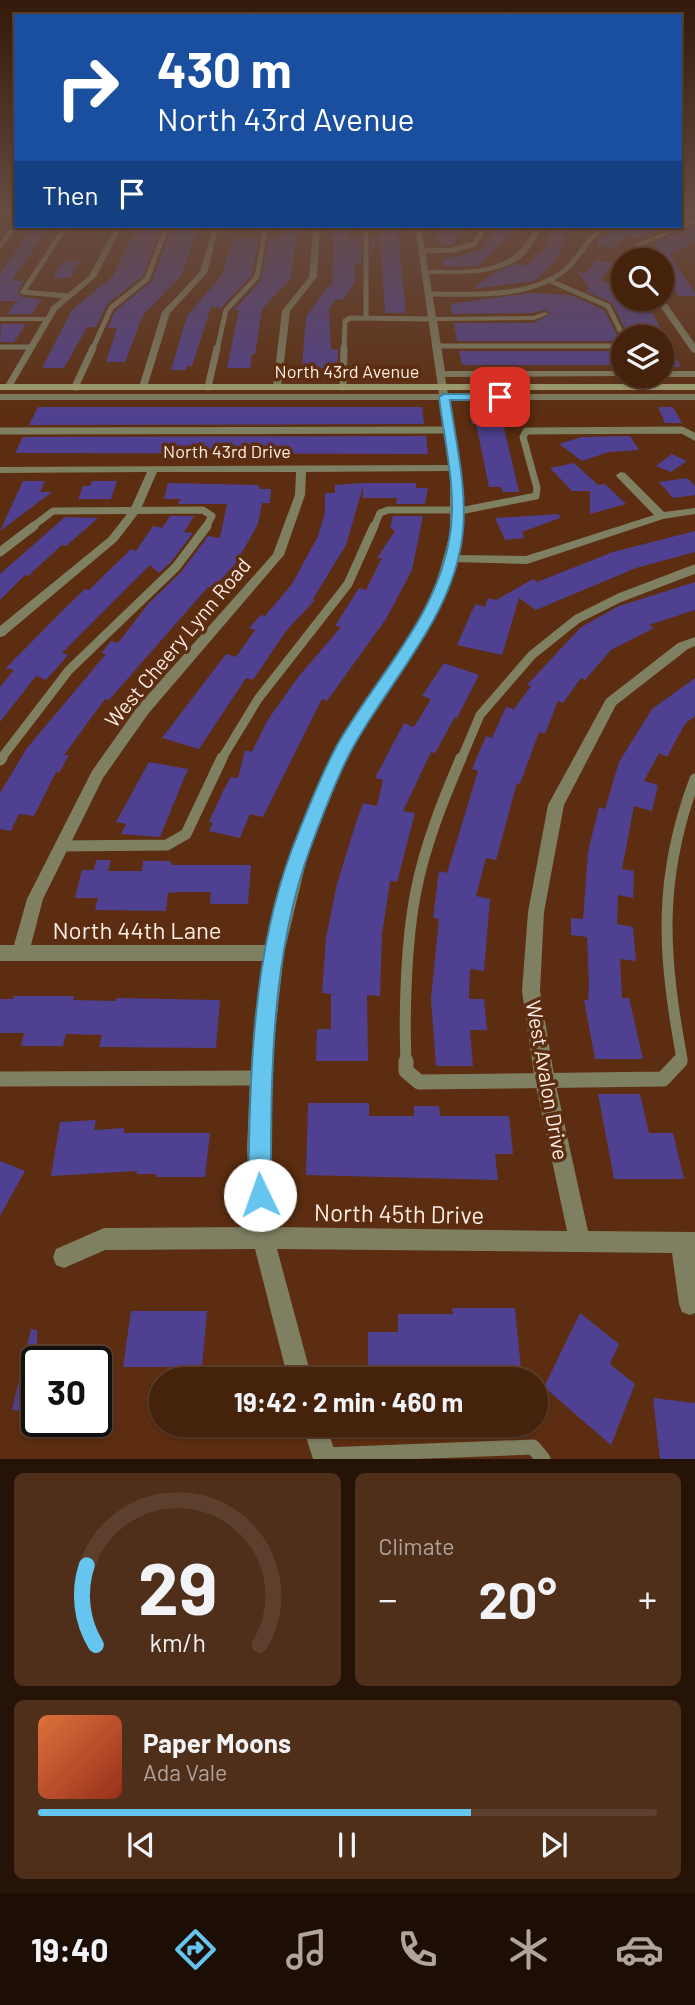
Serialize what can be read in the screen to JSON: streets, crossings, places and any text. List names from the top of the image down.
{
  "streets": {
    "main road": ["North 43rd Avenue"],
    "street": [
      "North 43rd Drive",
      "West Cheery Lynn Road",
      "North 44th Lane",
      "West Avalon Drive",
      "North 45th Drive"
    ]
  },
  "crossings": [
    ["North 43rd Drive", "West Cheery Lynn Road"],
    ["West Cheery Lynn Road", "North 44th Lane"],
    ["West Avalon Drive", "North 45th Drive"]
  ],
  "page": {
    "turn": ["430 m", "North 43rd Avenue"],
    "then": "Then",
    "limit": "30",
    "trip": "19:42 · 2 min · 460 m",
    "tile": "Climate",
    "heat": ["−", "20°", "+"],
    "song": ["Paper Moons", "Ada Vale"],
    "tabs": "19:40",
    "gauge": ["29", "km/h"]
  }
}
